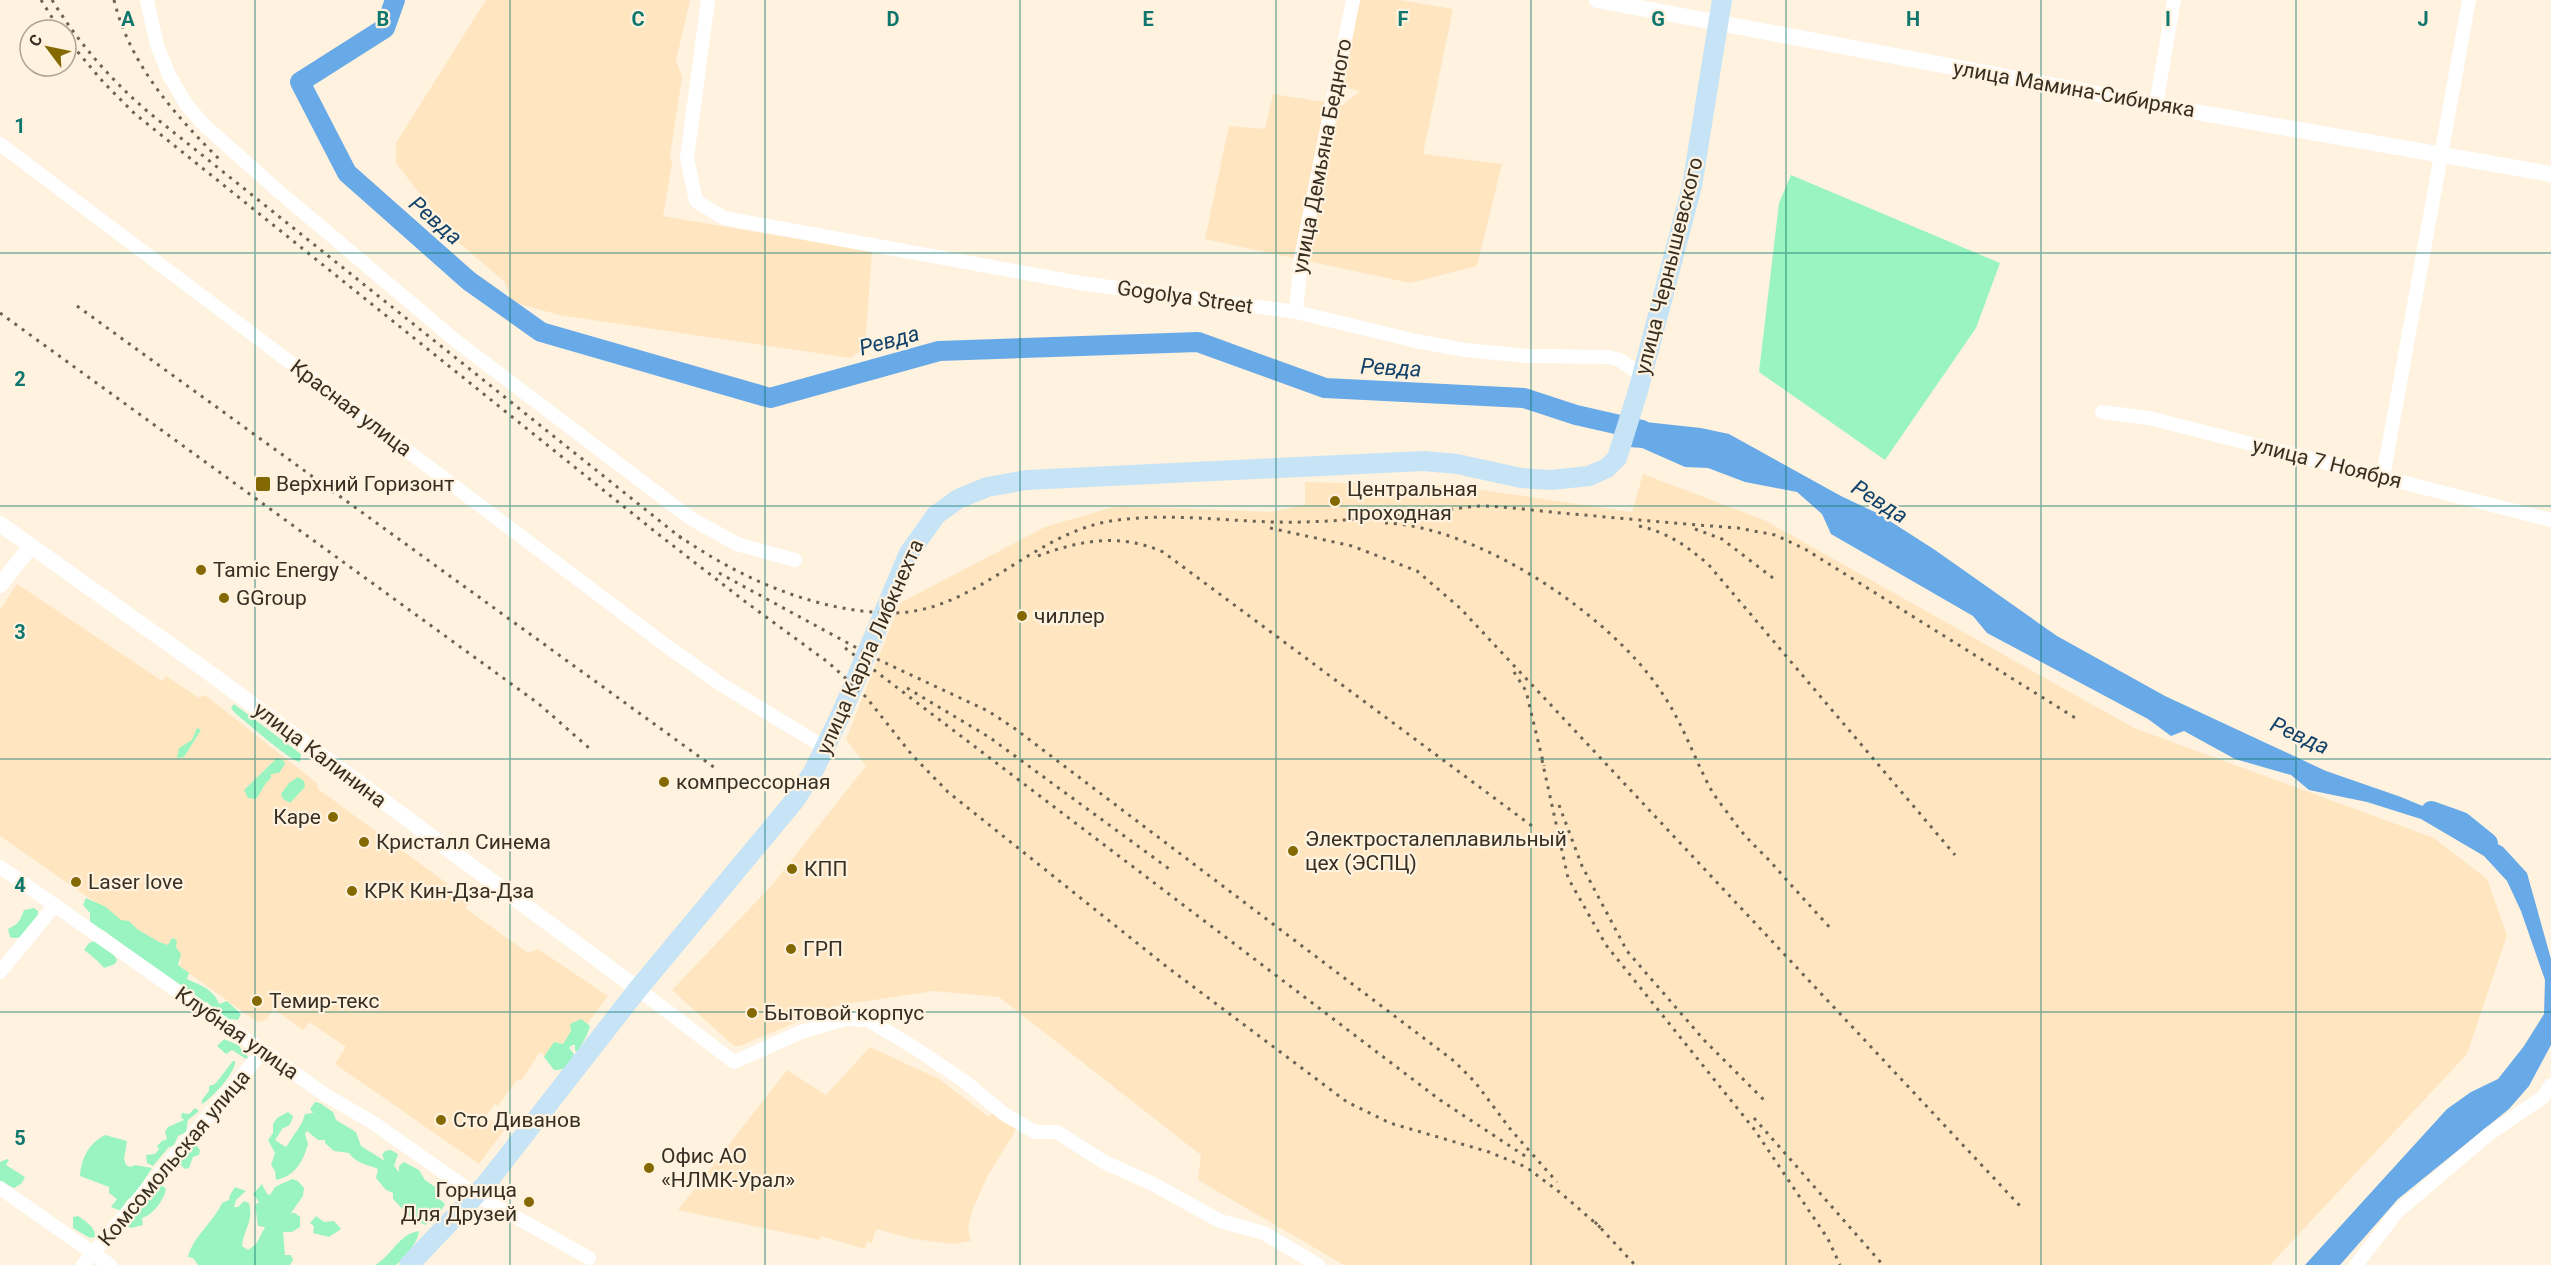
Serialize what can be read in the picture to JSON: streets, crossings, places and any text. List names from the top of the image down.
{
  "streets": {
    "main road": ["улица Чернышевского", "улица Карла Либкнехта"],
    "street": [
      "улица Мамина-Сибиряка",
      "улица Демьяна Бедного",
      "Gogolya Street",
      "Красная улица",
      "улица 7 Ноября",
      "улица Калинина",
      "Клубная улица",
      "Комсомольская улица"
    ]
  },
  "crossings": [
    ["улица Мамина-Сибиряка", "улица Чернышевского"],
    ["улица Демьяна Бедного", "Gogolya Street"],
    ["улица Чернышевского", "Gogolya Street"],
    ["улица Чернышевского", "улица Карла Либкнехта"],
    ["Красная улица", "улица Карла Либкнехта"],
    ["улица Карла Либкнехта", "улица Калинина"],
    ["улица Карла Либкнехта", "Клубная улица"],
    ["Клубная улица", "Комсомольская улица"]
  ],
  "water": ["Ревда"],
  "places": {
    "transit": ["Верхний Горизонт"],
    "other": [
      "Центральная проходная",
      "Tamic Energy",
      "GGroup",
      "чиллер",
      "компрессорная",
      "Каре",
      "Кристалл Синема",
      "Электросталеплавильный цех (ЭСПЦ)",
      "КПП",
      "Laser love",
      "КРК Кин-Дза-Дза",
      "ГРП",
      "Темир-текс",
      "Бытовой корпус",
      "Сто Диванов",
      "Офис АО «НЛМК-Урал»",
      "Горница Для Друзей"
    ]
  },
  "north": "top left",
  "grid": {
    "columns": [
      "A",
      "B",
      "C",
      "D",
      "E",
      "F",
      "G",
      "H",
      "I",
      "J"
    ],
    "rows": [
      "1",
      "2",
      "3",
      "4",
      "5"
    ]
  }
}
